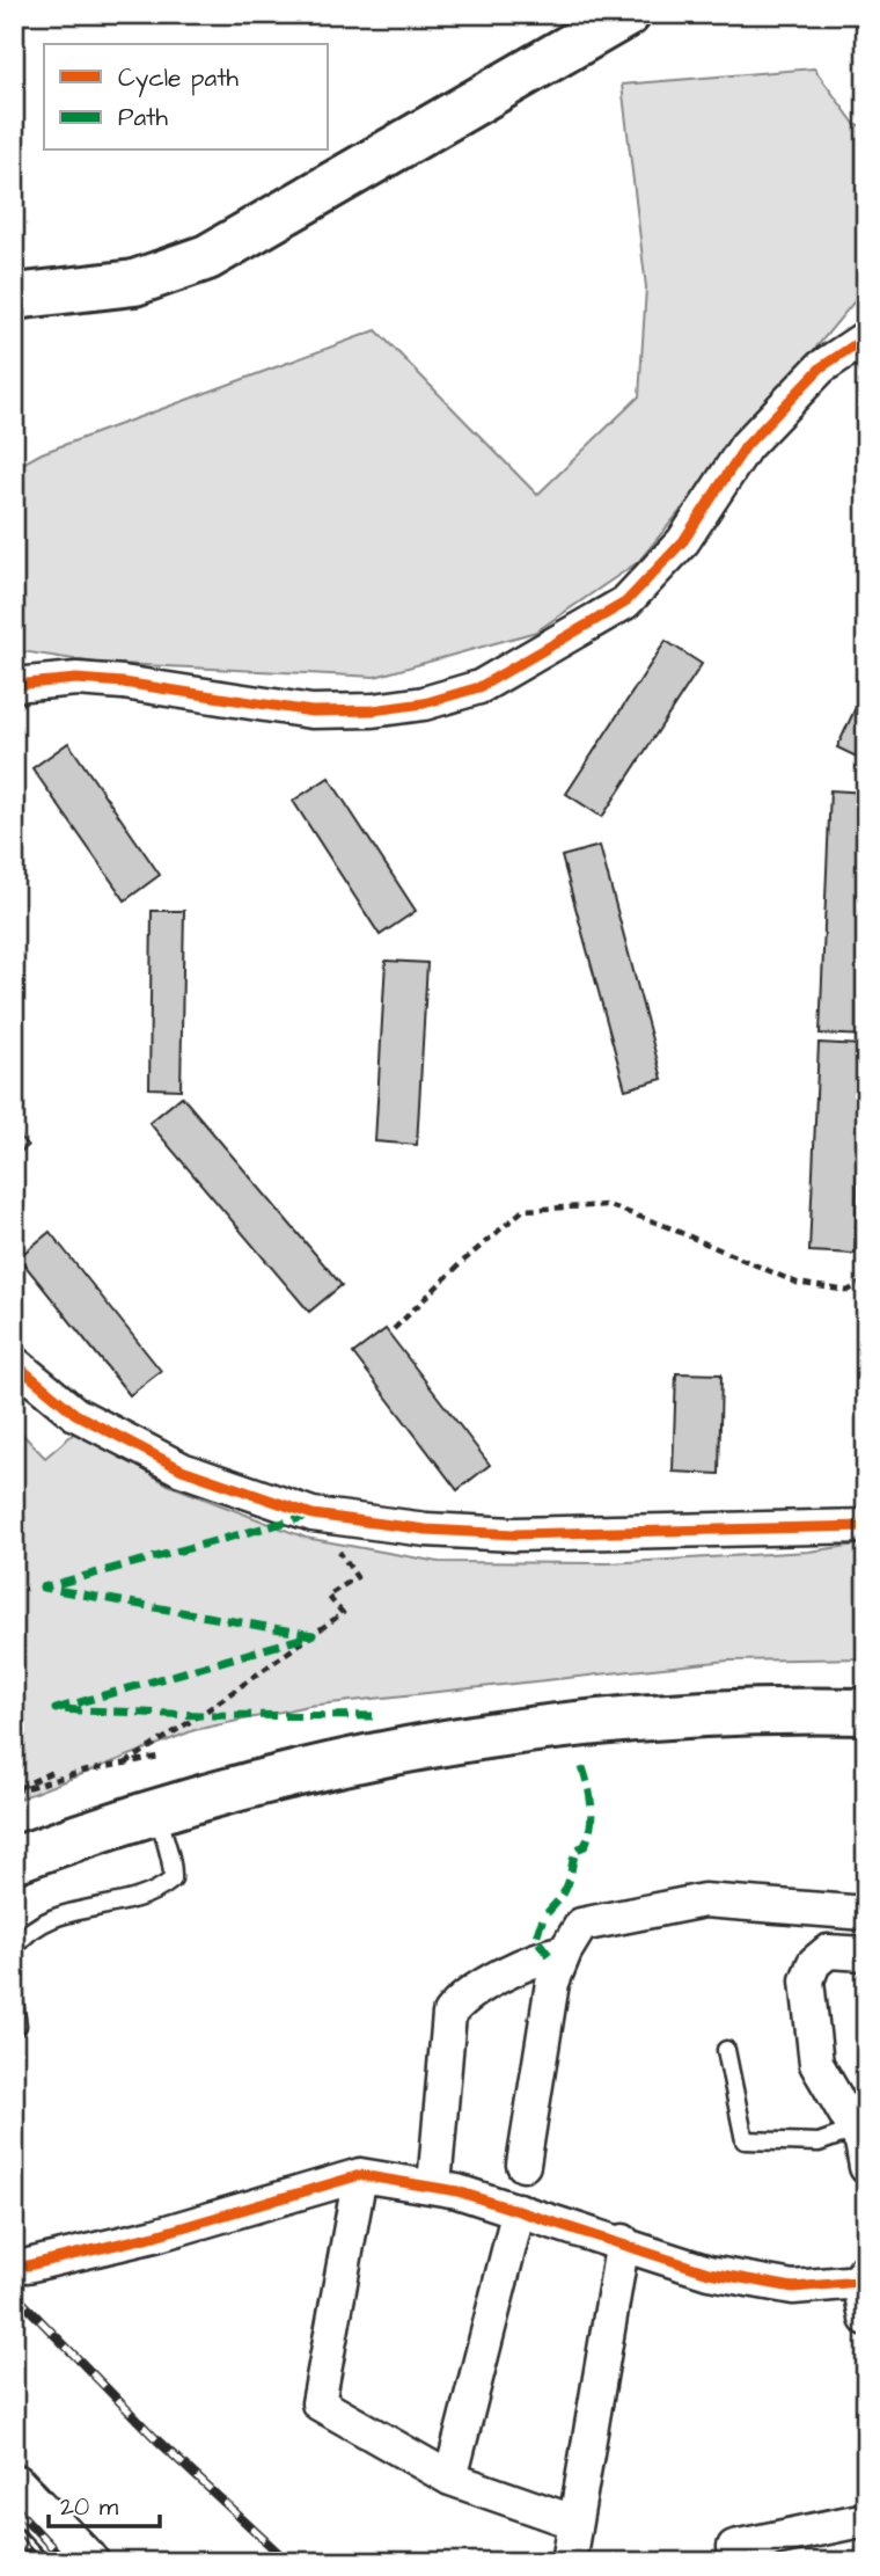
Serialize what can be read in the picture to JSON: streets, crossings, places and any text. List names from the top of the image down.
{
  "legend": ["Cycle path", "Path"],
  "scale_bar": "20 m"
}
